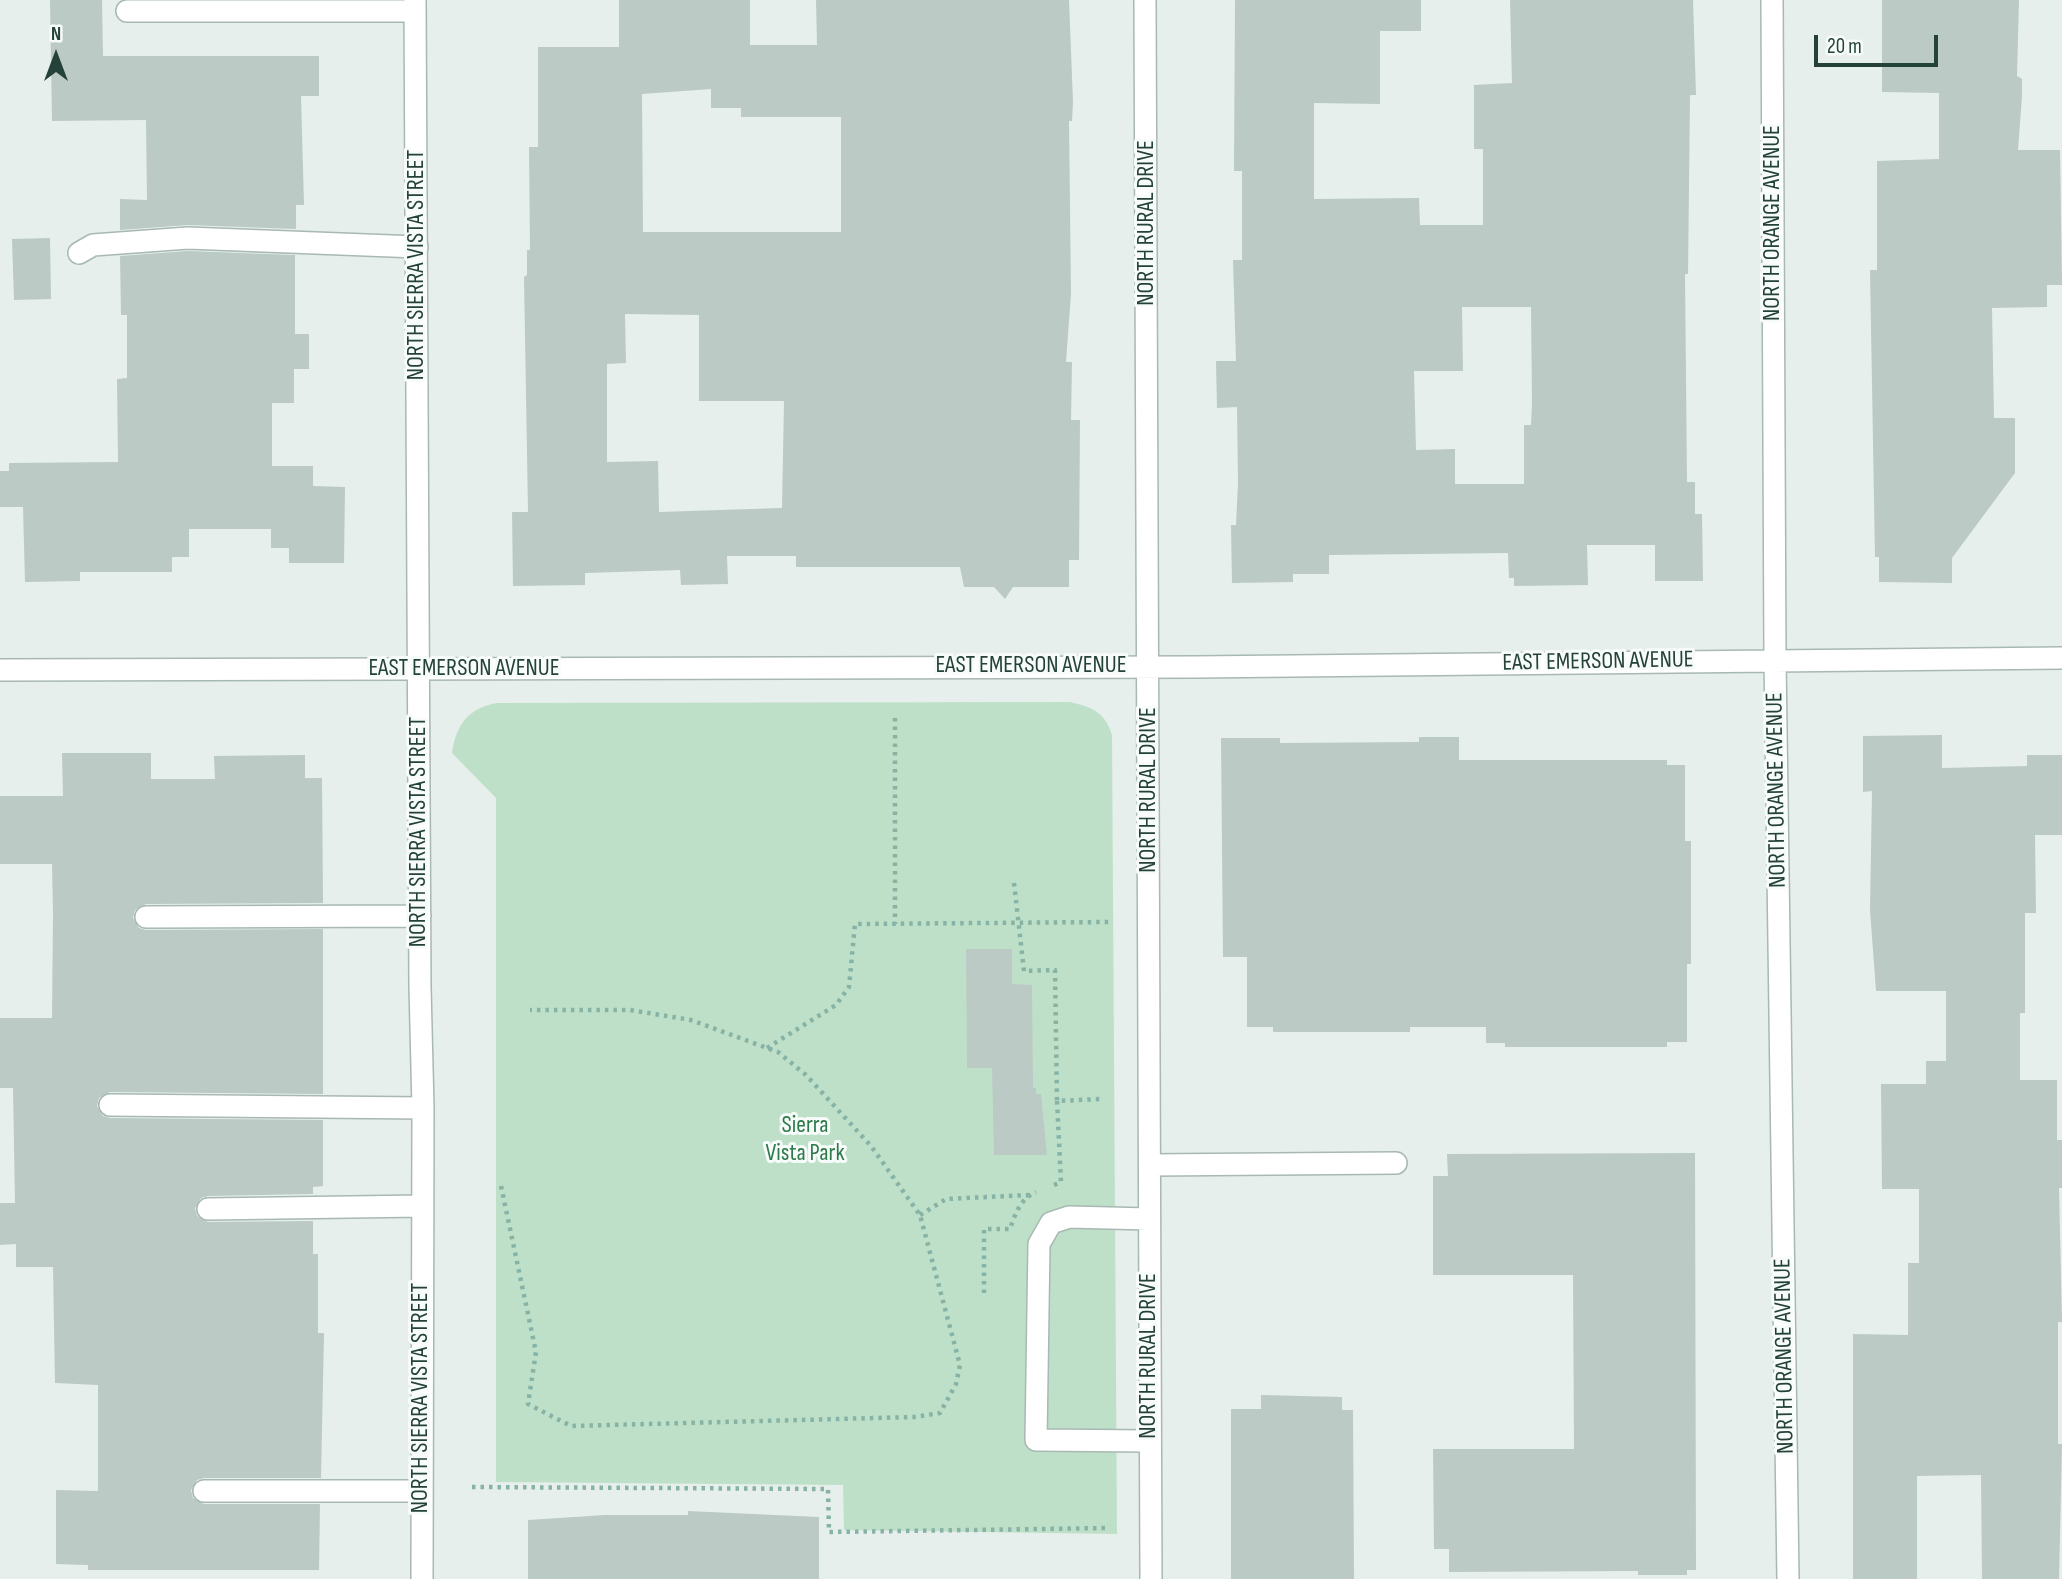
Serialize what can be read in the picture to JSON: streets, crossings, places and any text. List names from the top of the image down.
{
  "streets": {
    "street": [
      "NORTH RURAL DRIVE",
      "NORTH ORANGE AVENUE",
      "NORTH SIERRA VISTA STREET",
      "EAST EMERSON AVENUE"
    ]
  },
  "crossings": [
    ["NORTH RURAL DRIVE", "EAST EMERSON AVENUE"],
    ["NORTH ORANGE AVENUE", "EAST EMERSON AVENUE"],
    ["NORTH SIERRA VISTA STREET", "EAST EMERSON AVENUE"]
  ],
  "parks": ["Sierra Vista Park"],
  "scale_bar": "20 m",
  "north": "top"
}
